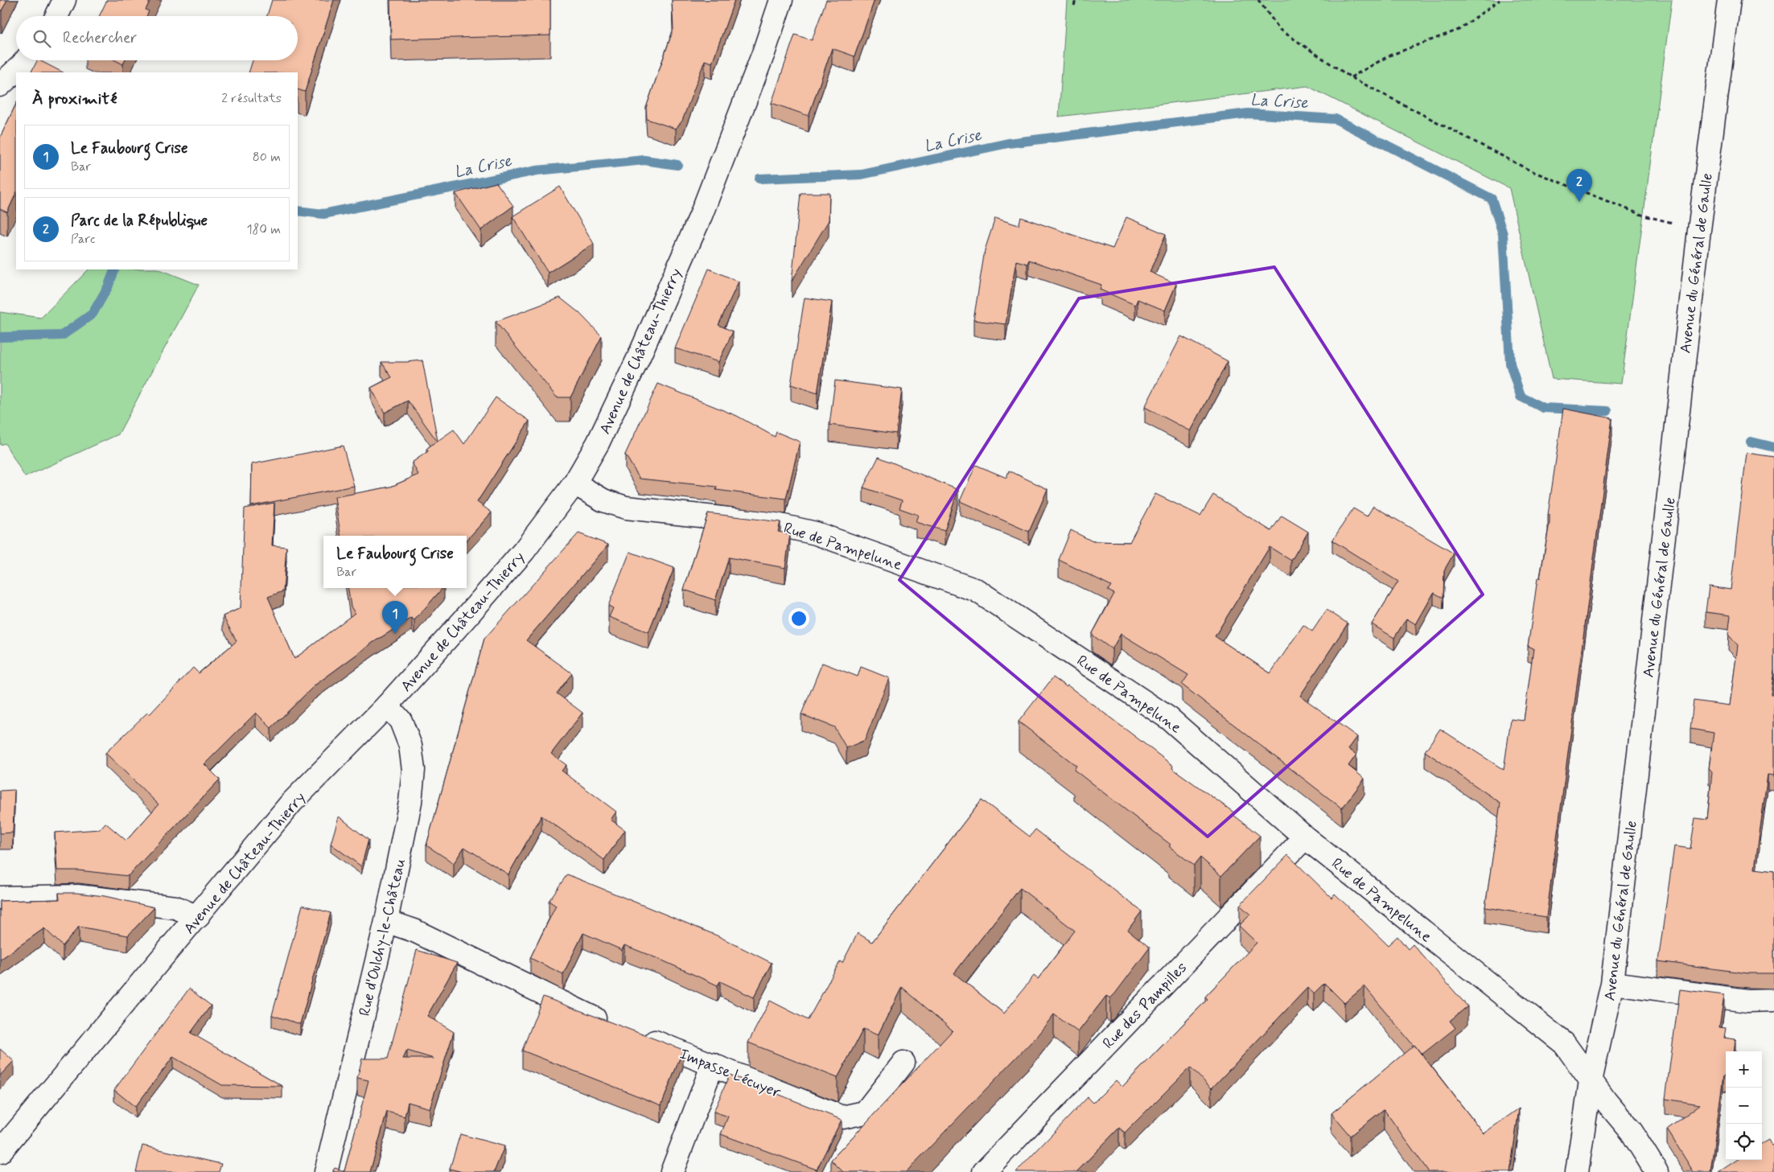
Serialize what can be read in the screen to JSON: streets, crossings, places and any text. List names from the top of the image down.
{
  "streets": {
    "street": [
      "Avenue du Général de Gaulle",
      "Avenue de Château-Thierry",
      "Rue de Pampelune",
      "Rue d'Oulchy-le-Château",
      "Rue des Pampilles",
      "Impasse Lécuyer"
    ]
  },
  "crossings": [
    ["Avenue du Général de Gaulle", "Rue de Pampelune"],
    ["Avenue de Château-Thierry", "Rue de Pampelune"],
    ["Avenue de Château-Thierry", "Rue d'Oulchy-le-Château"],
    ["Rue de Pampelune", "Rue des Pampilles"]
  ],
  "water": ["La Crise"],
  "page": {
    "search": "Rechercher",
    "heading": ["À proximité", "2 résultats"],
    "list": [
      {
        "mark": "1",
        "name": "Le Faubourg Crise",
        "note": "Bar",
        "value": "80 m"
      },
      {
        "mark": "2",
        "name": "Parc de la République",
        "note": "Parc",
        "value": "180 m"
      }
    ],
    "pins": ["2", "1"],
    "popup": ["Le Faubourg Crise", "Bar"],
    "map_buttons": ["+", "−"]
  }
}
